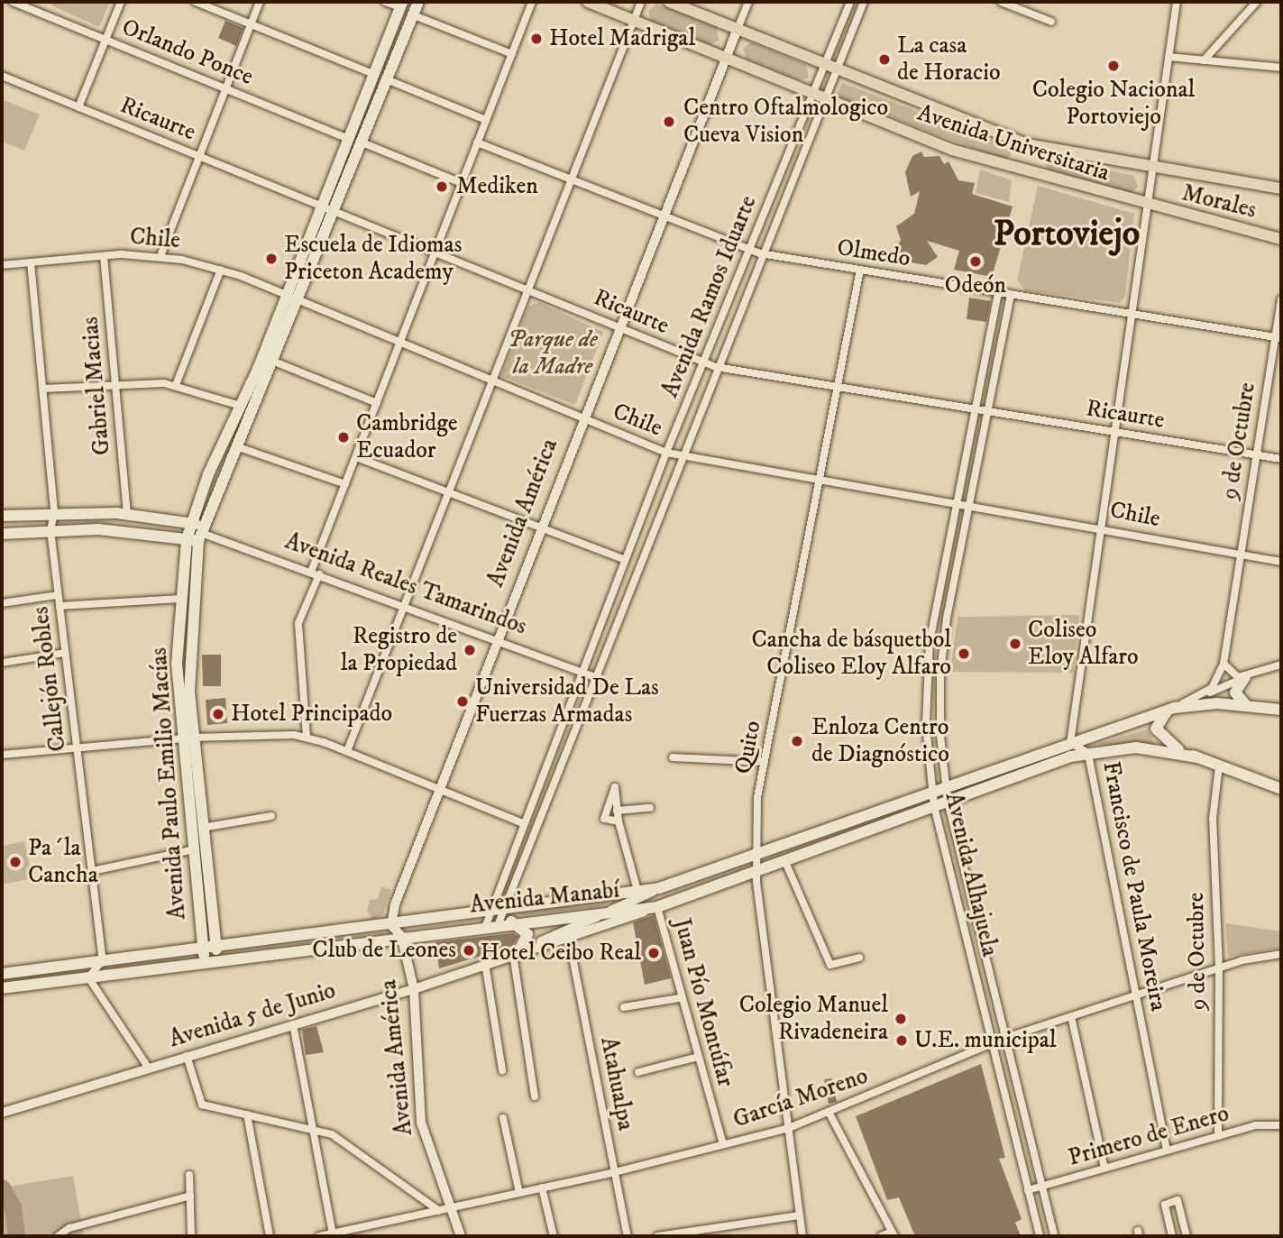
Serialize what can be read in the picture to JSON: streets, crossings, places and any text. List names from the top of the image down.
{
  "streets": {
    "main road": [
      "Avenida Universitaria",
      "Morales",
      "Avenida Reales Tamarindos",
      "Avenida Paulo Emilio Macías",
      "Avenida Manabí"
    ],
    "street": [
      "Orlando Ponce",
      "Ricaurte",
      "Chile",
      "Olmedo",
      "Avenida Ramos Iduarte",
      "Gabriel Macias",
      "9 de Octubre",
      "Avenida América",
      "Callejón Robles",
      "Quito",
      "Avenida Alhajuela",
      "Francisco de Paula Moreira",
      "Juan Pío Montúfar",
      "Avenida 5 de Junio",
      "Atahualpa",
      "García Moreno",
      "Primero de Enero"
    ]
  },
  "crossings": [
    ["Orlando Ponce", "Avenida Paulo Emilio Macías"],
    ["Ricaurte", "Avenida Ramos Iduarte"],
    ["Ricaurte", "9 de Octubre"],
    ["Ricaurte", "Avenida América"],
    ["Ricaurte", "Quito"],
    ["Ricaurte", "Avenida Paulo Emilio Macías"],
    ["Ricaurte", "Avenida Alhajuela"],
    ["Ricaurte", "Francisco de Paula Moreira"],
    ["Avenida Universitaria", "Morales"],
    ["Avenida Universitaria", "Avenida Ramos Iduarte"],
    ["Avenida Universitaria", "Avenida América"],
    ["Avenida Universitaria", "Francisco de Paula Moreira"],
    ["Morales", "Francisco de Paula Moreira"],
    ["Chile", "Avenida Ramos Iduarte"],
    ["Chile", "Gabriel Macias"],
    ["Chile", "9 de Octubre"],
    ["Chile", "Avenida América"],
    ["Chile", "Callejón Robles"],
    ["Chile", "Quito"],
    ["Chile", "Avenida Paulo Emilio Macías"],
    ["Chile", "Avenida Alhajuela"],
    ["Chile", "Francisco de Paula Moreira"],
    ["Olmedo", "Avenida Ramos Iduarte"],
    ["Olmedo", "9 de Octubre"],
    ["Olmedo", "Avenida América"],
    ["Olmedo", "Quito"],
    ["Olmedo", "Avenida Alhajuela"],
    ["Olmedo", "Francisco de Paula Moreira"],
    ["Avenida Ramos Iduarte", "Avenida Reales Tamarindos"],
    ["Avenida Ramos Iduarte", "Avenida Manabí"],
    ["Gabriel Macias", "Avenida Reales Tamarindos"],
    ["9 de Octubre", "García Moreno"],
    ["9 de Octubre", "Primero de Enero"],
    ["Avenida América", "Avenida Reales Tamarindos"],
    ["Avenida América", "Avenida Manabí"],
    ["Avenida América", "Avenida 5 de Junio"],
    ["Avenida América", "García Moreno"],
    ["Avenida Reales Tamarindos", "Callejón Robles"],
    ["Avenida Reales Tamarindos", "Avenida Paulo Emilio Macías"],
    ["Callejón Robles", "Avenida Manabí"],
    ["Quito", "Avenida Manabí"],
    ["Quito", "García Moreno"],
    ["Avenida Paulo Emilio Macías", "Avenida Manabí"],
    ["Avenida Alhajuela", "Avenida Manabí"],
    ["Avenida Alhajuela", "García Moreno"],
    ["Avenida Alhajuela", "Primero de Enero"],
    ["Francisco de Paula Moreira", "Avenida Manabí"],
    ["Francisco de Paula Moreira", "García Moreno"],
    ["Francisco de Paula Moreira", "Primero de Enero"],
    ["Avenida Manabí", "Juan Pío Montúfar"],
    ["Avenida Manabí", "Avenida 5 de Junio"],
    ["Juan Pío Montúfar", "Avenida 5 de Junio"],
    ["Juan Pío Montúfar", "García Moreno"],
    ["Avenida 5 de Junio", "Atahualpa"],
    ["Atahualpa", "García Moreno"]
  ],
  "districts": ["Portoviejo"],
  "parks": ["Parque de la Madre"],
  "places": [
    "Hotel Madrigal",
    "La casa de Horacio",
    "Colegio Nacional Portoviejo",
    "Centro Oftalmologico Cueva Vision",
    "Mediken",
    "Escuela de Idiomas Priceton Academy",
    "Odeón",
    "Cambridge Ecuador",
    "Coliseo Eloy Alfaro",
    "Registro de la Propiedad",
    "Cancha de básquetbol Coliseo Eloy Alfaro",
    "Universidad De Las Fuerzas Armadas",
    "Hotel Principado",
    "Enloza Centro de Diagnóstico",
    "Pa´la Cancha",
    "Club de Leones",
    "Hotel Ceibo Real",
    "Colegio Manuel Rivadeneira",
    "U.E. municipal"
  ]
}
